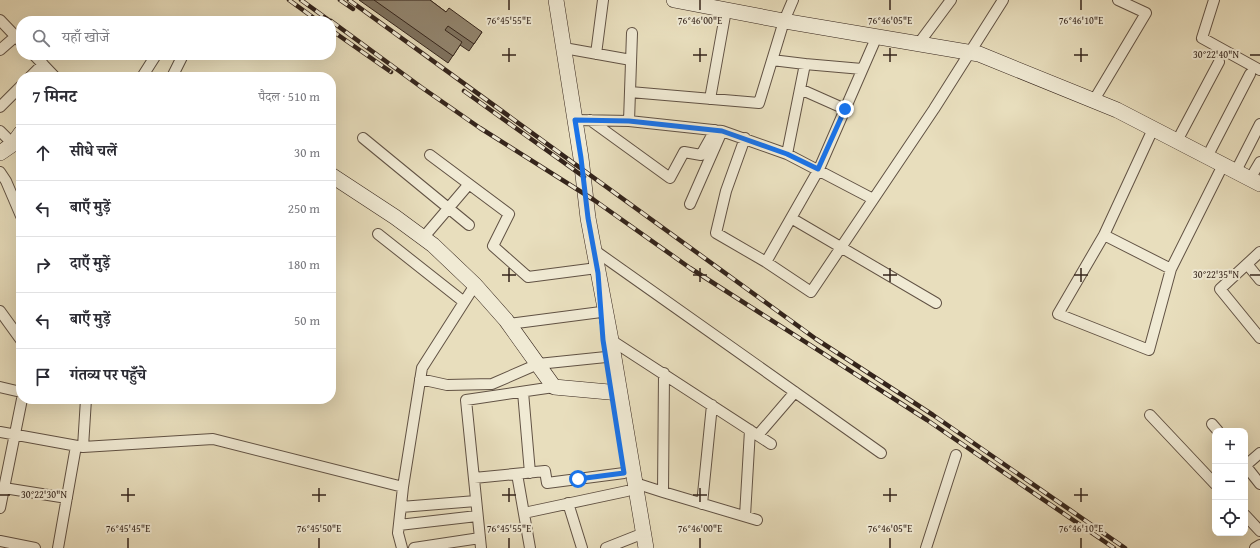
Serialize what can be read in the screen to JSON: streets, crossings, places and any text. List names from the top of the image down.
{
  "page": {
    "search": "यहाँ खोजें",
    "heading": ["7 मिनट", "पैदल · 510 m"],
    "list": [
      ["सीधे चलें", "30 m"],
      ["बाएँ मुड़ें", "250 m"],
      ["दाएँ मुड़ें", "180 m"],
      ["बाएँ मुड़ें", "50 m"],
      "गंतव्य पर पहुँचे"
    ],
    "map_buttons": ["+", "−"]
  },
  "coordinates": [
    "76°45'55\"E",
    "76°46'00\"E",
    "76°46'05\"E",
    "76°46'10\"E",
    "30°22'40\"N",
    "30°22'35\"N",
    "30°22'30\"N",
    "76°45'45\"E",
    "76°45'50\"E"
  ]
}
